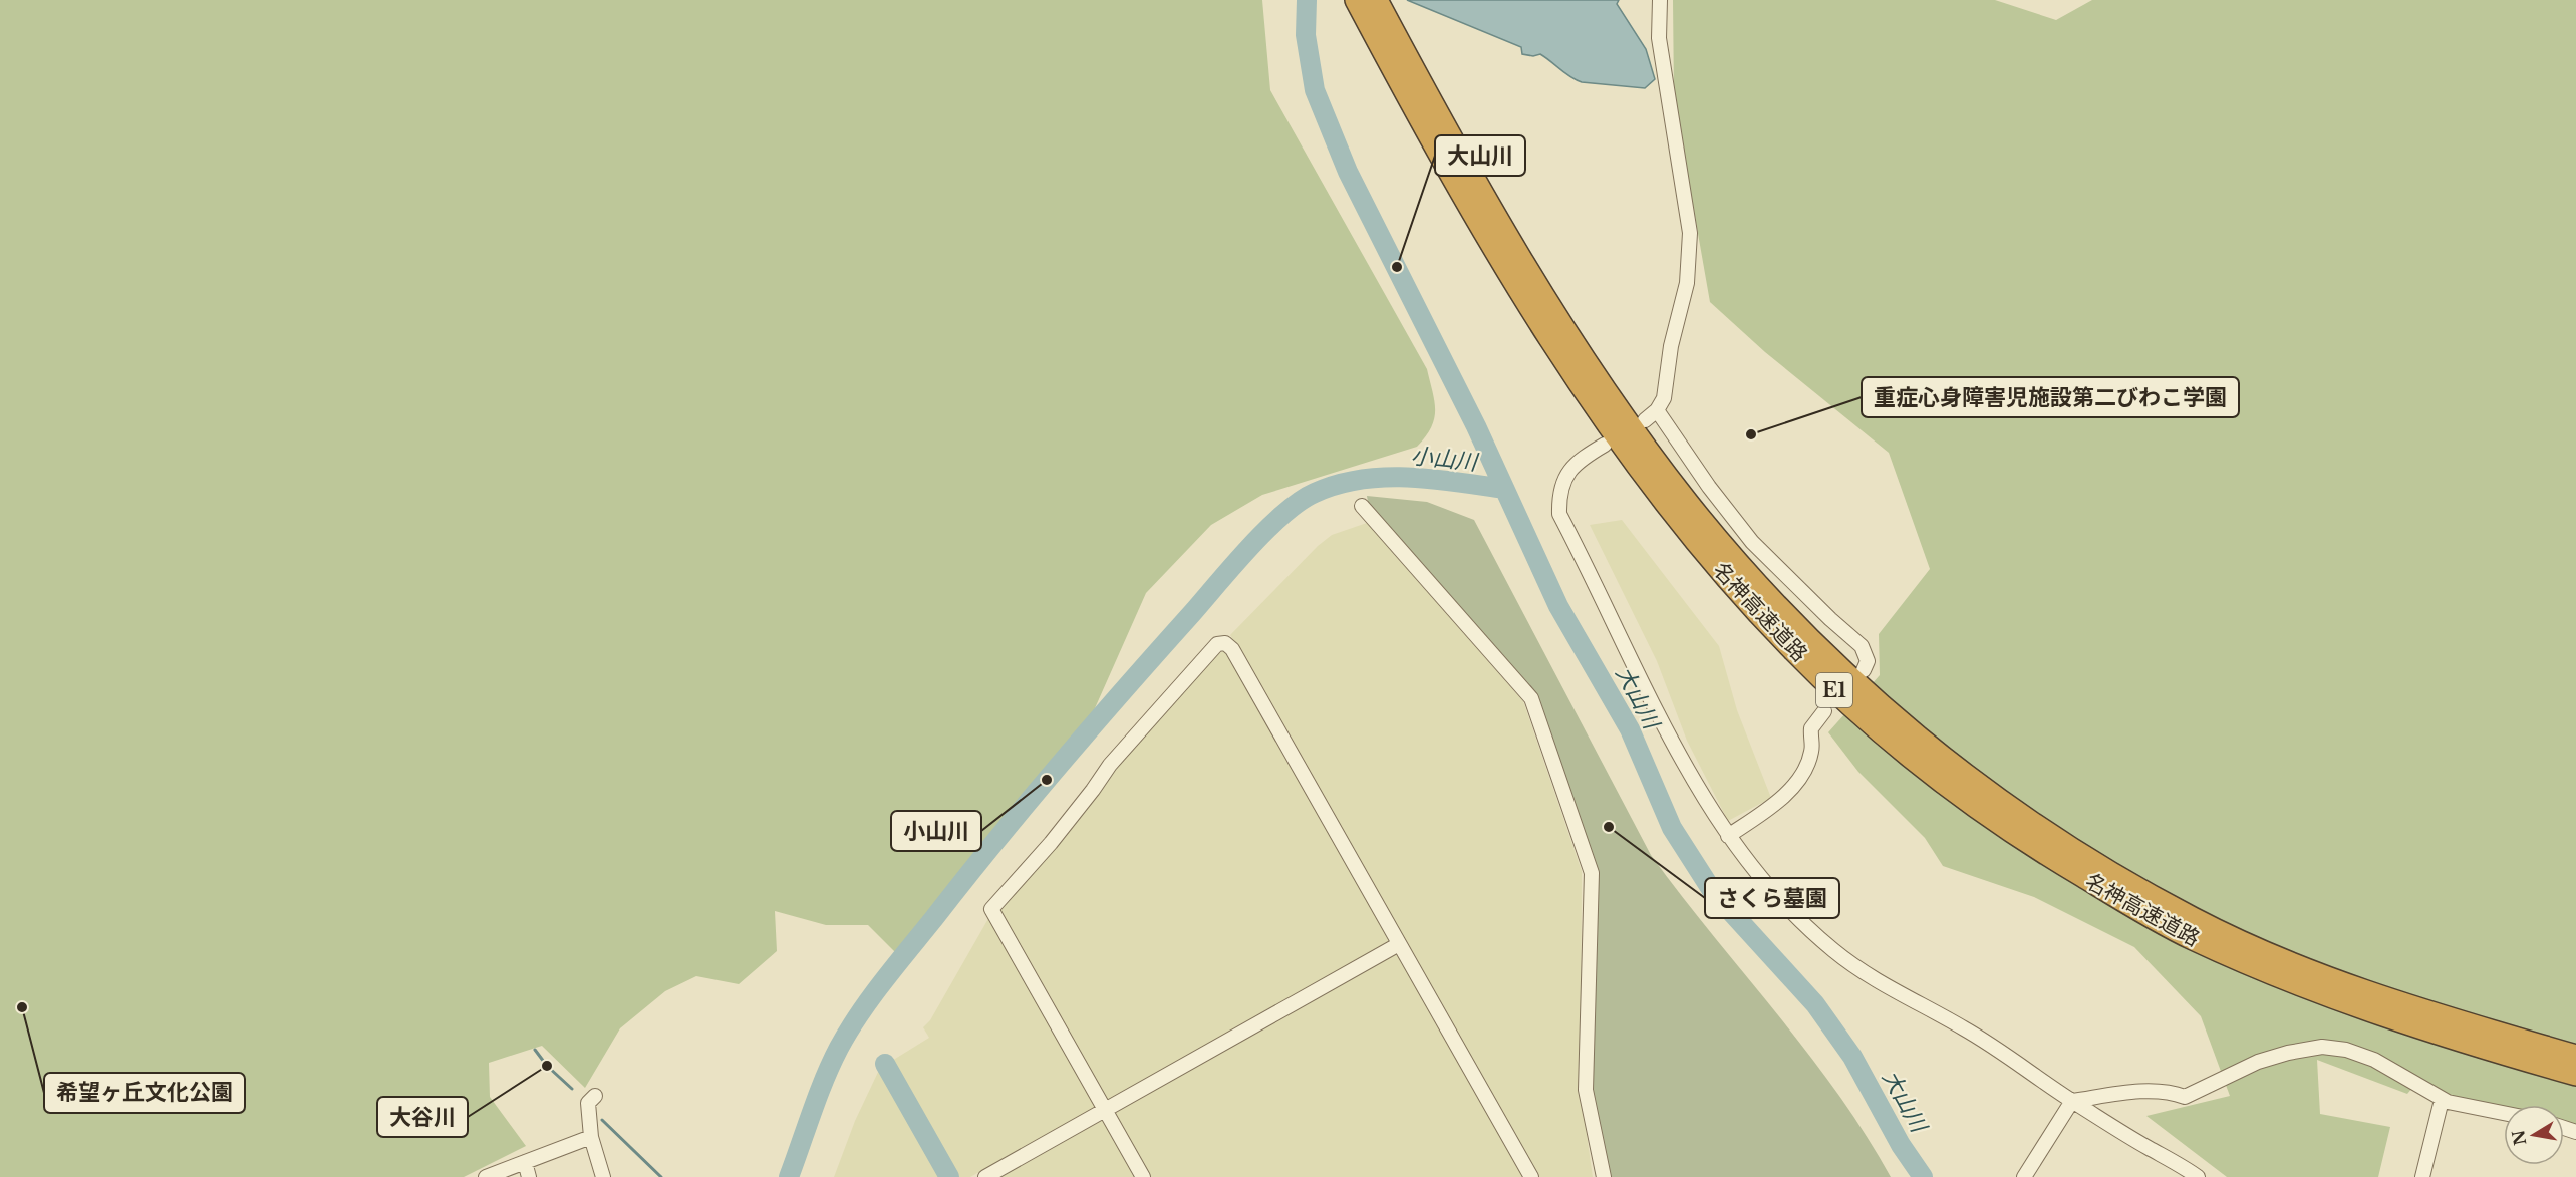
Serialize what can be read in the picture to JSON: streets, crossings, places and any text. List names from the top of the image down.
{
  "streets": {
    "highway": ["名神高速道路", "E1"]
  },
  "water": ["小山川", "大山川"],
  "places": [
    "大山川",
    "重症心身障害児施設第二びわこ学園",
    "小山川",
    "さくら墓園",
    "希望ヶ丘文化公園",
    "大谷川"
  ],
  "north": "left"
}
